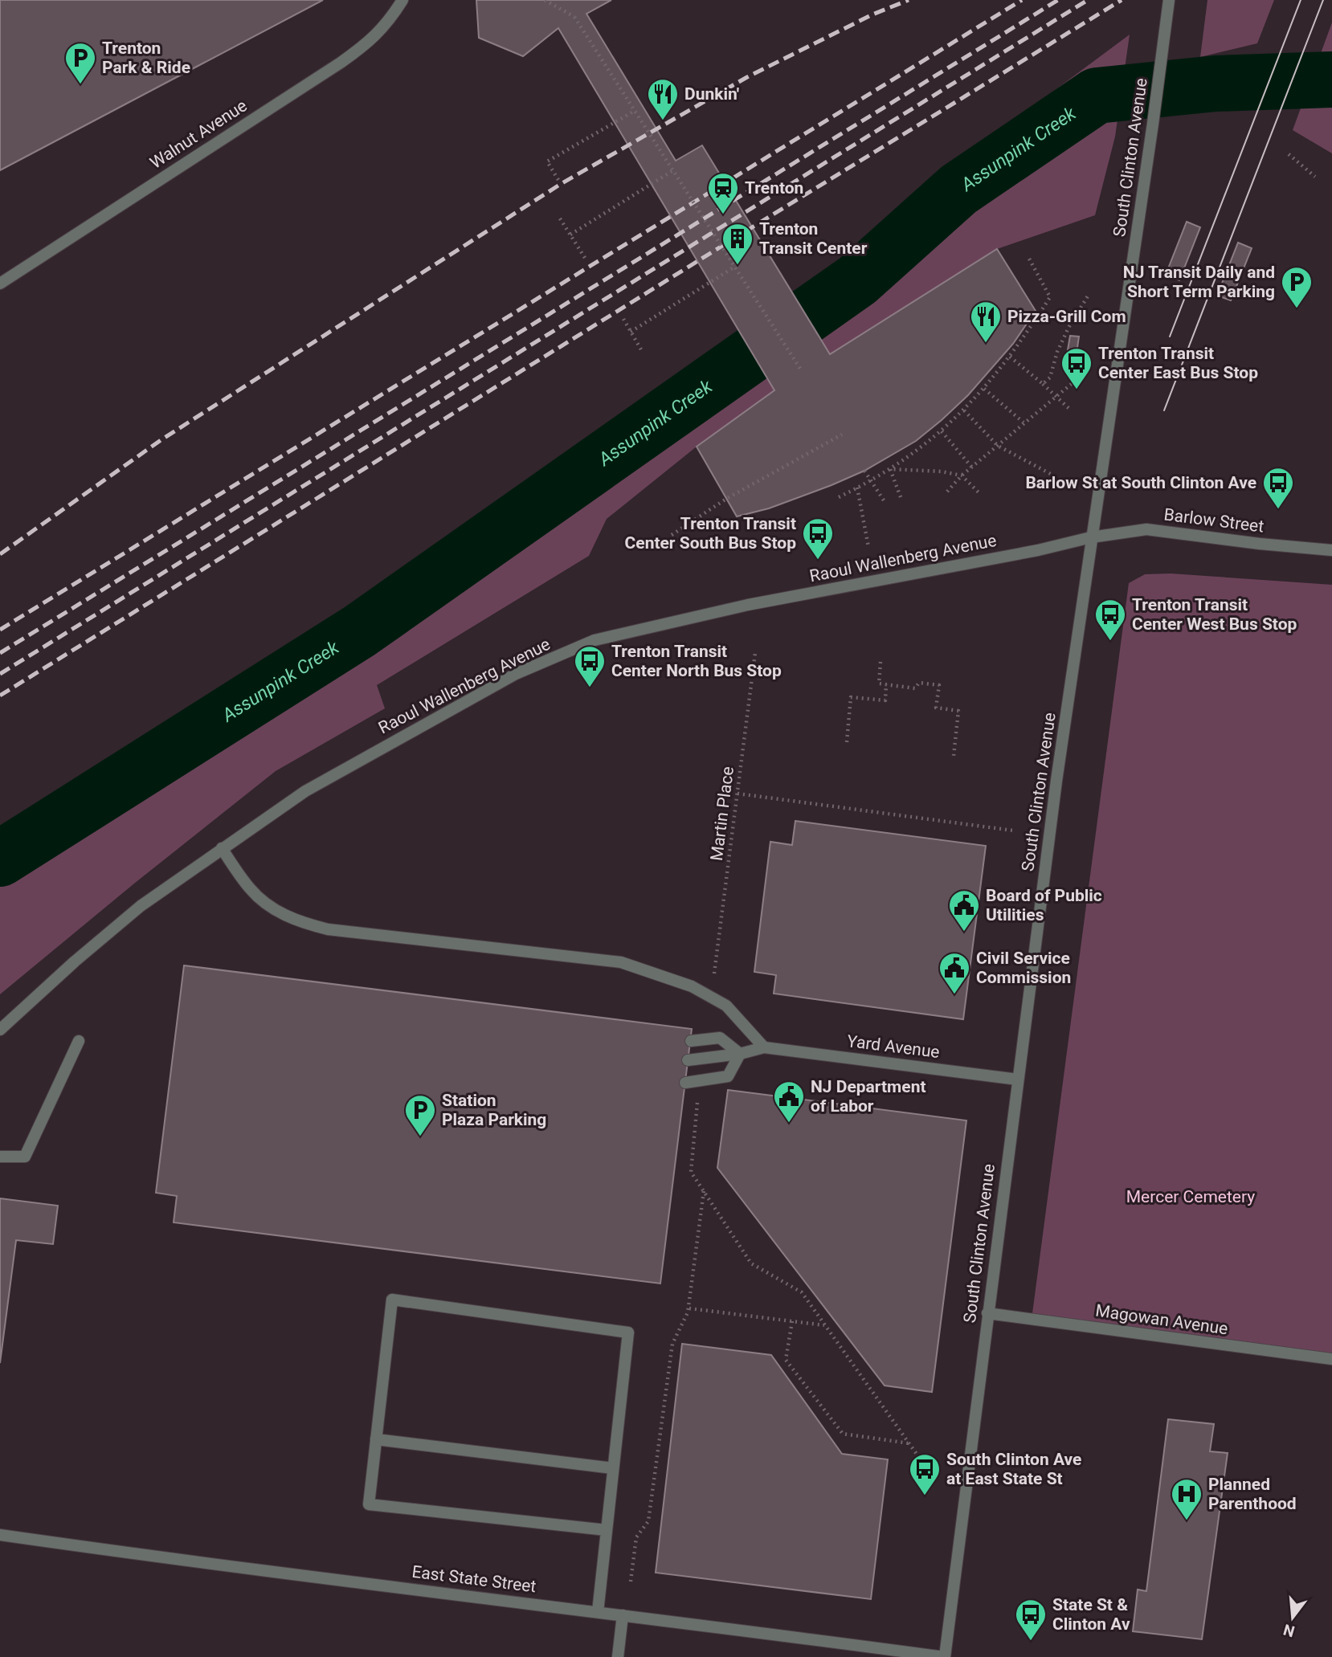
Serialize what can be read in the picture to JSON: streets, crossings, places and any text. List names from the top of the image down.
{
  "streets": {
    "street": [
      "Walnut Avenue",
      "South Clinton Avenue",
      "Barlow Street",
      "Raoul Wallenberg Avenue",
      "Yard Avenue",
      "Magowan Avenue",
      "East State Street"
    ],
    "path": ["Martin Place"]
  },
  "crossings": [
    ["South Clinton Avenue", "Barlow Street"],
    ["South Clinton Avenue", "Raoul Wallenberg Avenue"],
    ["South Clinton Avenue", "Yard Avenue"],
    ["South Clinton Avenue", "Magowan Avenue"],
    ["South Clinton Avenue", "East State Street"],
    ["Barlow Street", "Raoul Wallenberg Avenue"]
  ],
  "water": ["Assunpink Creek"],
  "parks": ["Mercer Cemetery"],
  "places": {
    "parking": ["Trenton Park & Ride", "NJ Transit Daily and Short Term Parking", "Station Plaza Parking"],
    "restaurant": ["Dunkin'", "Pizza-Grill Com"],
    "station": ["Trenton"],
    "building": ["Trenton Transit Center"],
    "bus stop": [
      "Trenton Transit Center East Bus Stop",
      "Barlow St at South Clinton Ave",
      "Trenton Transit Center South Bus Stop",
      "Trenton Transit Center West Bus Stop",
      "Trenton Transit Center North Bus Stop",
      "South Clinton Ave at East State St",
      "State St & Clinton Av"
    ],
    "public building": ["Board of Public Utilities", "Civil Service Commission", "NJ Department of Labor"],
    "hospital": ["Planned Parenthood"]
  },
  "north": "bottom"
}
